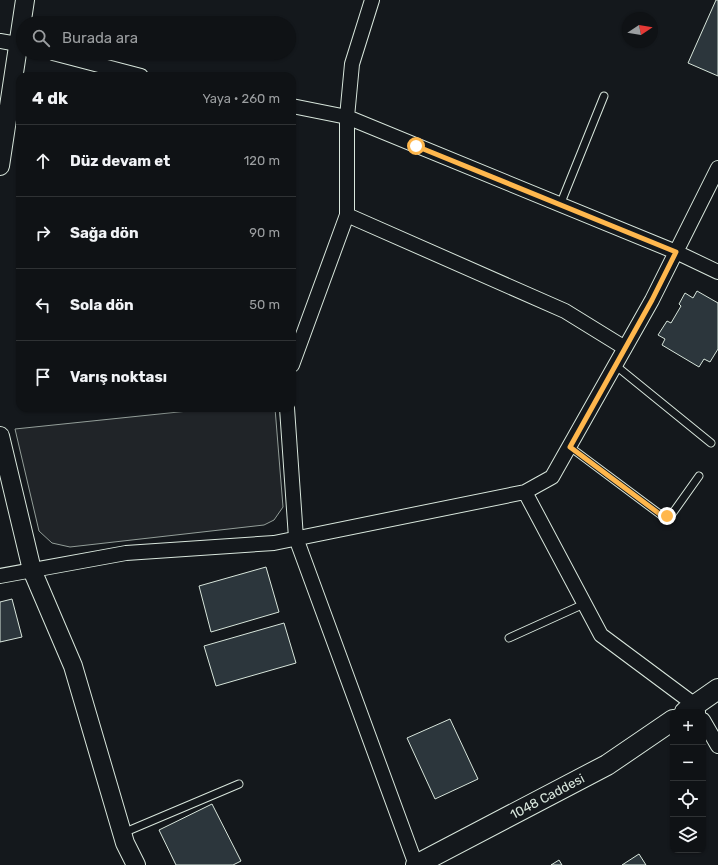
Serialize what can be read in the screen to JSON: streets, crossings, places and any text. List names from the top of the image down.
{
  "streets": {
    "main road": ["1048 Caddesi"]
  },
  "north": "right",
  "page": {
    "search": "Burada ara",
    "heading": ["4 dk", "Yaya · 260 m"],
    "list": [
      ["Düz devam et", "120 m"],
      ["Sağa dön", "90 m"],
      ["Sola dön", "50 m"],
      "Varış noktası"
    ],
    "map_buttons": ["+", "−"]
  }
}
